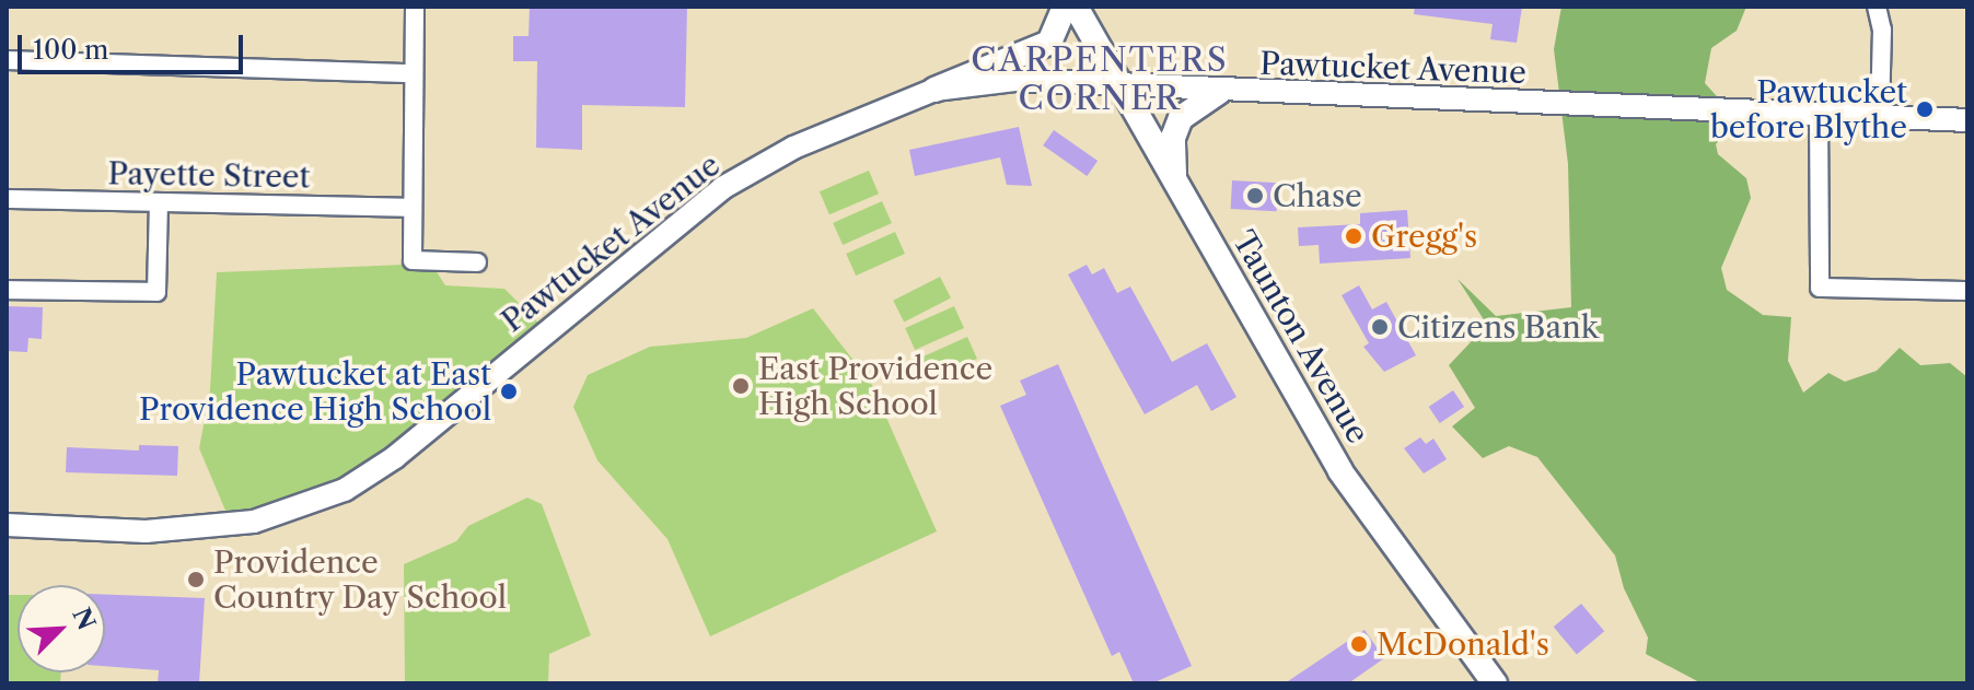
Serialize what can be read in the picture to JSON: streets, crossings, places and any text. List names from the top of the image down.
{
  "streets": {
    "highway": ["Taunton Avenue"],
    "main road": ["Pawtucket Avenue"],
    "street": ["Payette Street"]
  },
  "crossings": [
    ["Pawtucket Avenue", "Taunton Avenue"]
  ],
  "districts": ["CARPENTERS CORNER"],
  "places": [
    "Pawtucket before Blythe",
    "Chase",
    "Gregg's",
    "Citizens Bank",
    "East Providence High School",
    "Pawtucket at East Providence High School",
    "Providence Country Day School",
    "McDonald's"
  ],
  "scale_bar": "100 m",
  "north": "top right"
}
